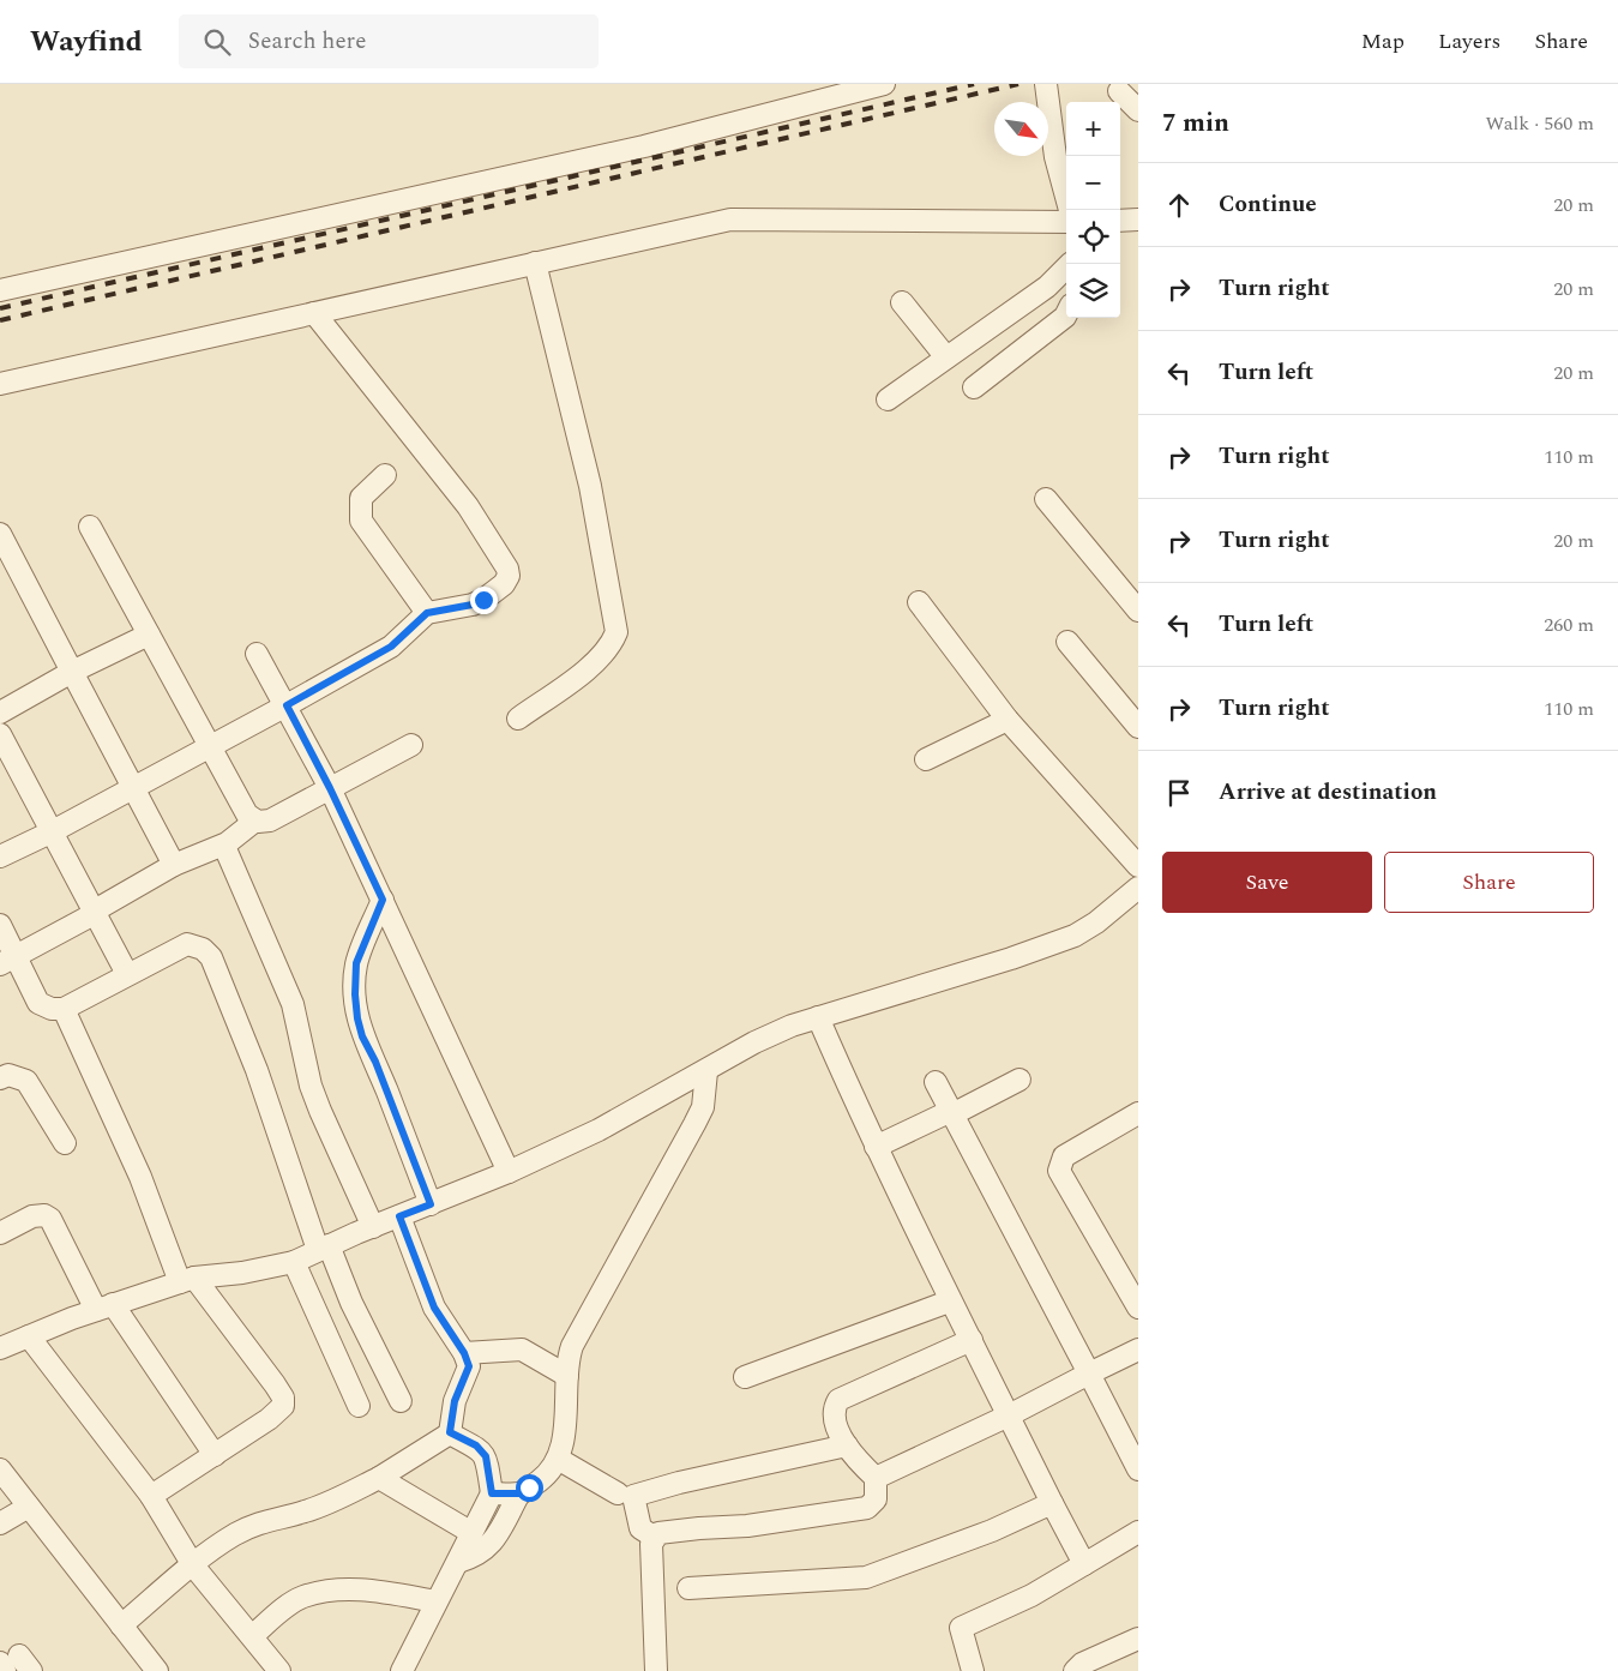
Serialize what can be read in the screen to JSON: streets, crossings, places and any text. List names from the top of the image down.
{
  "north": "bottom right",
  "page": {
    "header": "Wayfind",
    "search": "Search here",
    "nav": ["Map", "Layers", "Share"],
    "heading": ["7 min", "Walk · 560 m"],
    "map_buttons": ["+", "−"],
    "list": [
      ["Continue", "20 m"],
      ["Turn right", "20 m"],
      ["Turn left", "20 m"],
      ["Turn right", "110 m"],
      ["Turn right", "20 m"],
      ["Turn left", "260 m"],
      ["Turn right", "110 m"],
      "Arrive at destination"
    ],
    "buttons": ["Save", "Share"]
  }
}
